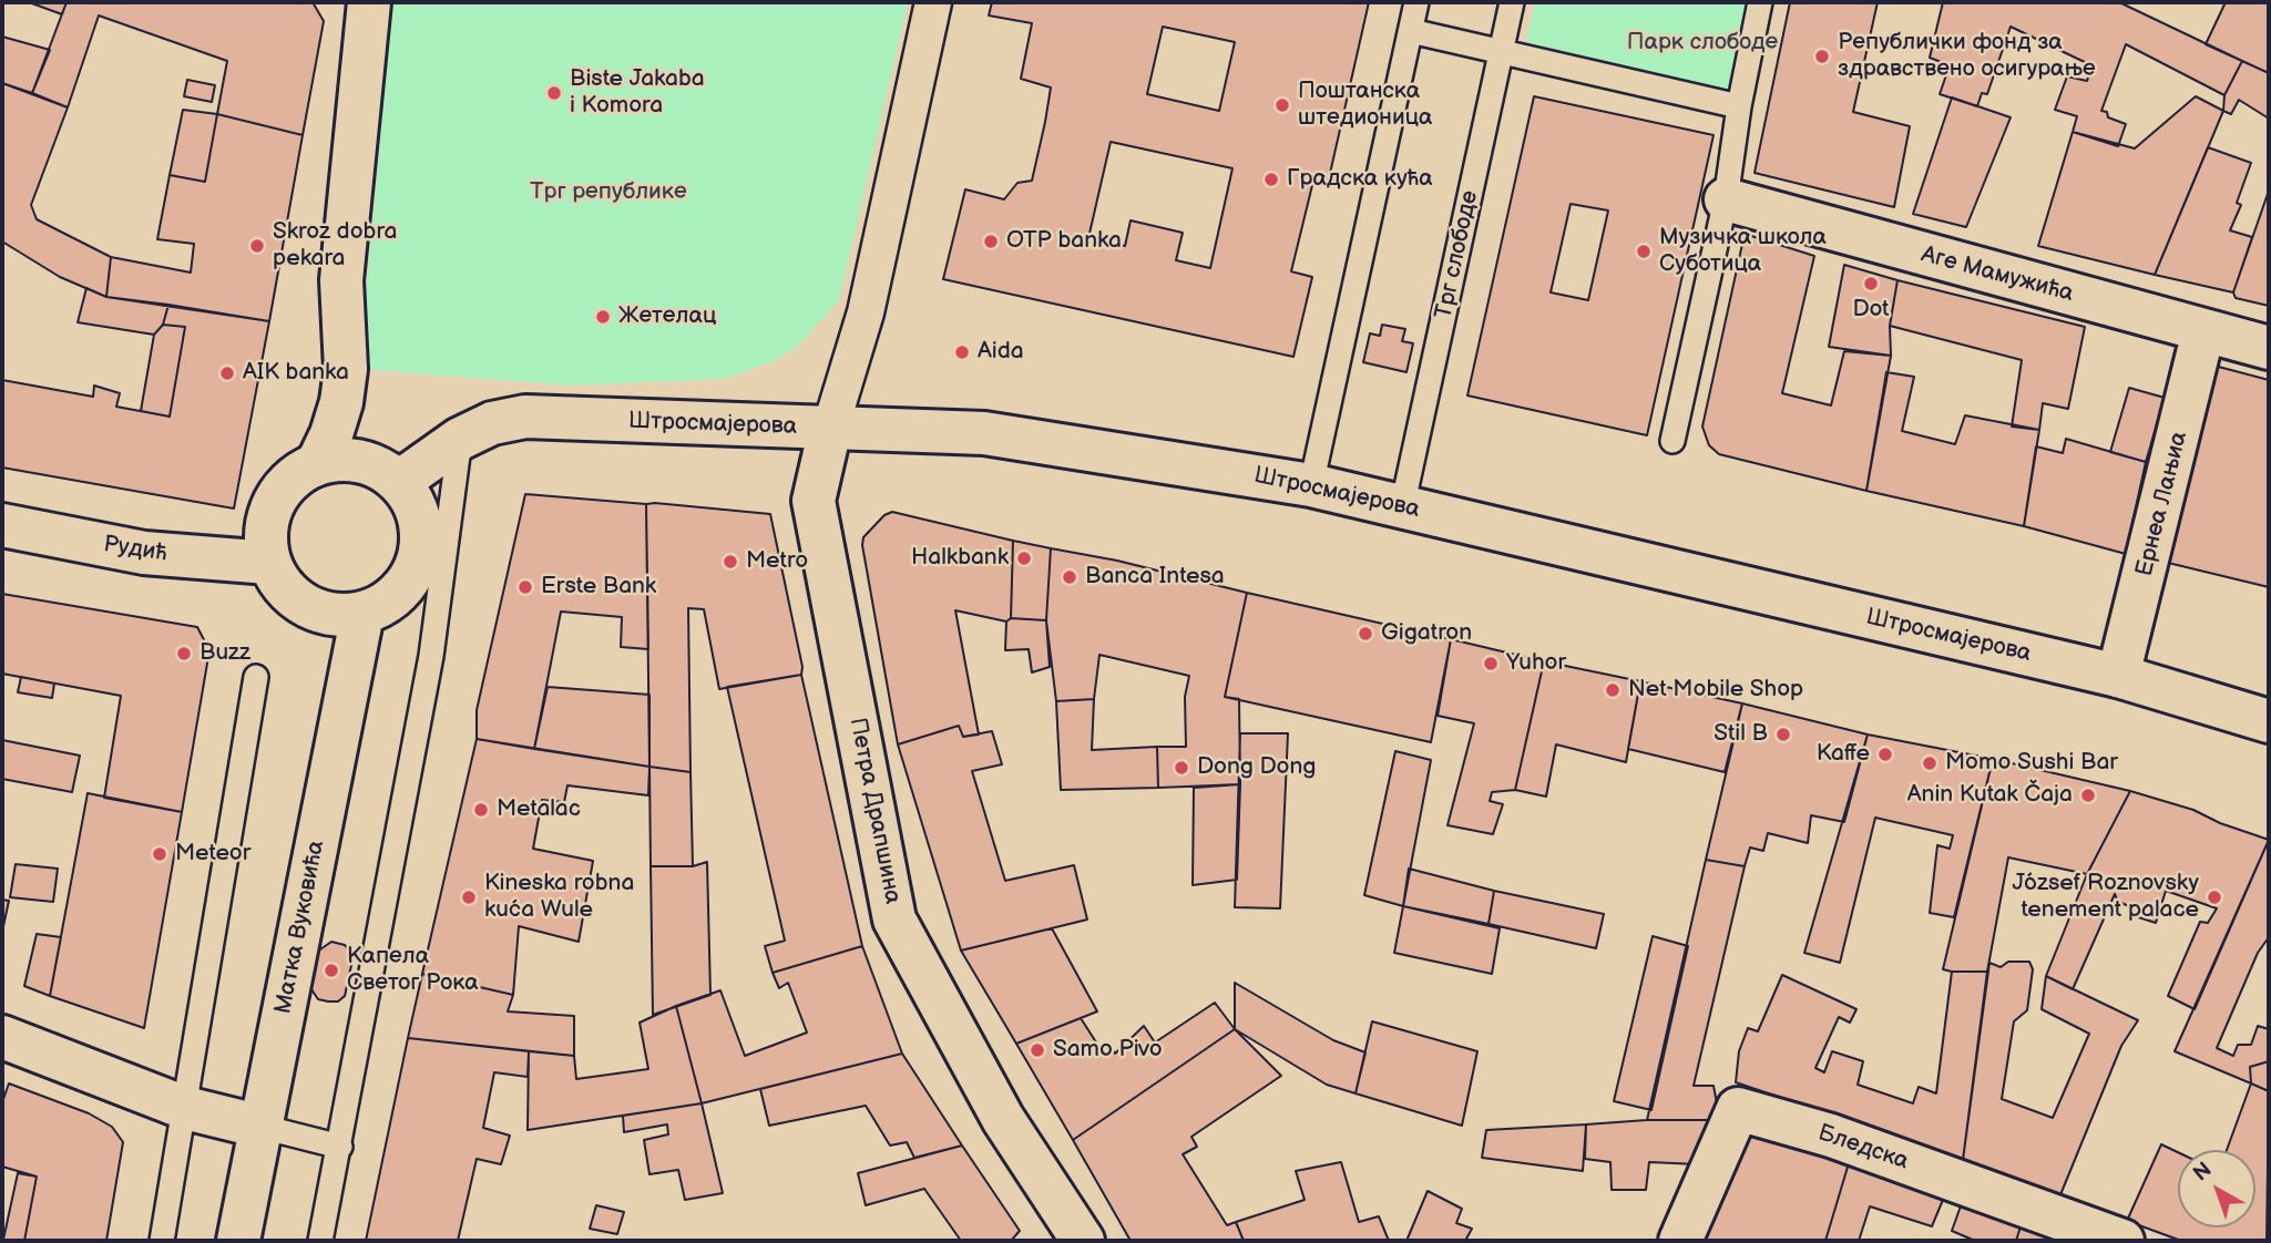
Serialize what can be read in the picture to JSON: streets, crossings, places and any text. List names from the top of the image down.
{
  "streets": {
    "street": [
      "Аге Мамужића",
      "Штросмајерова",
      "Ернеа Лањиа",
      "Рудић",
      "Петра Драпшина",
      "Матка Вуковића",
      "Бледска"
    ],
    "lane": ["Трг слободе"]
  },
  "crossings": [
    ["Трг слободе", "Штросмајерова"],
    ["Аге Мамужића", "Ернеа Лањиа"],
    ["Штросмајерова", "Ернеа Лањиа"],
    ["Штросмајерова", "Рудић"],
    ["Штросмајерова", "Петра Драпшина"],
    ["Штросмајерова", "Матка Вуковића"],
    ["Рудић", "Матка Вуковића"]
  ],
  "parks": ["Парк слободе", "Трг републике"],
  "places": [
    "Републички фонд за здравствено осигурање",
    "Biste Jakaba i Komora",
    "Поштанска штедионица",
    "Градска кућа",
    "OTP banka",
    "Skroz dobra pekara",
    "Музичка школа Суботица",
    "Dot",
    "Жетелац",
    "Aida",
    "AIK banka",
    "Halkbank",
    "Metro",
    "Banca Intesa",
    "Erste Bank",
    "Gigatron",
    "Buzz",
    "Yuhor",
    "Net Mobile Shop",
    "Stil B",
    "Kaffe",
    "Momo Sushi Bar",
    "Dong Dong",
    "Anin Kutak Čaja",
    "Metalac",
    "Meteor",
    "Kineska robna kuća Wule",
    "József Roznovsky tenement palace",
    "Капела Светог Рока",
    "Samo Pivo"
  ],
  "north": "top left"
}
